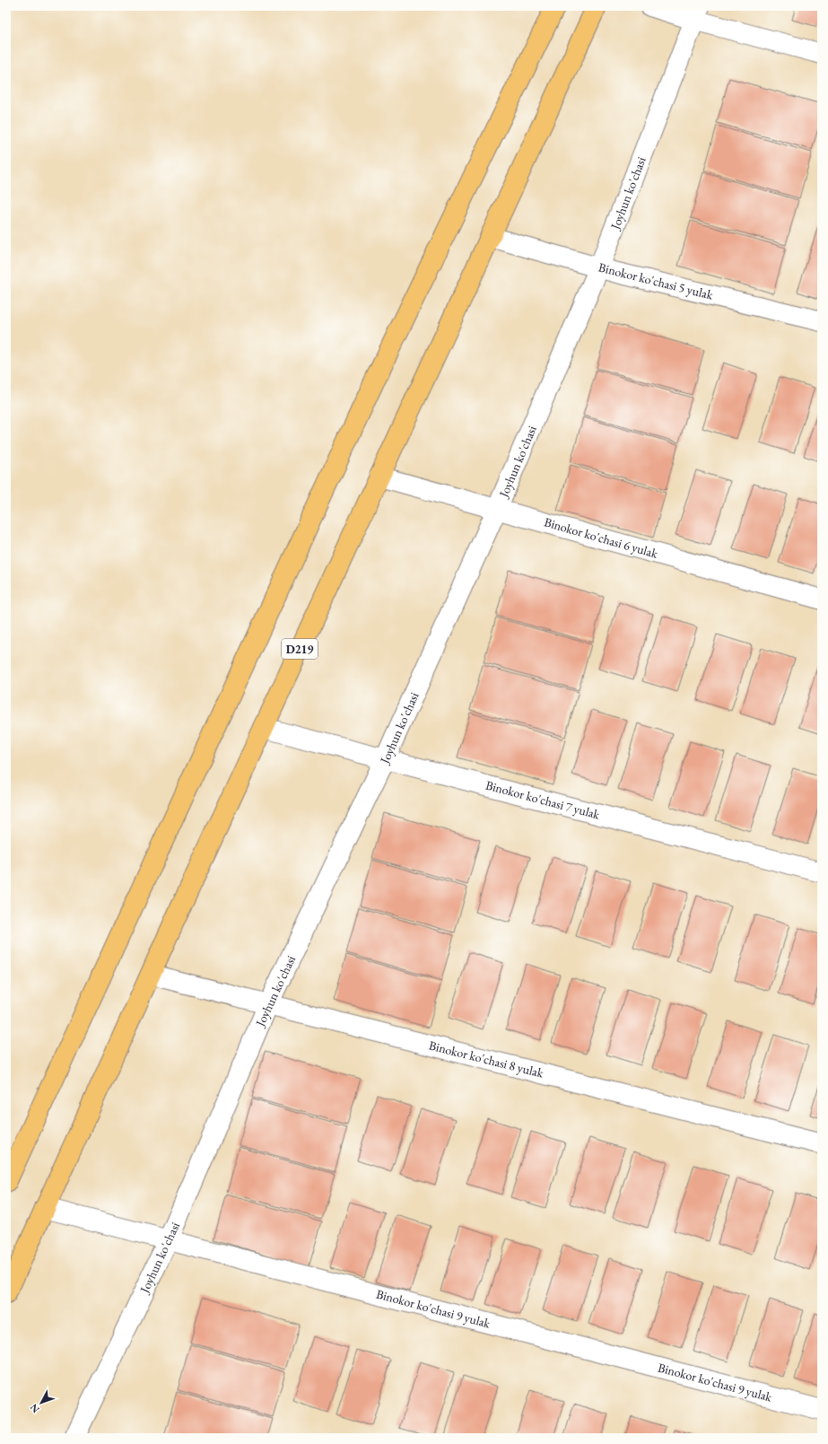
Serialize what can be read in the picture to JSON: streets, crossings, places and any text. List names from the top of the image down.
{
  "streets": {
    "main road": ["D219"],
    "street": [
      "Joyhun ko'chasi",
      "Binokor ko'chasi 5 yulak",
      "Binokor ko'chasi 6 yulak",
      "Binokor ko'chasi 7 yulak",
      "Binokor ko'chasi 8 yulak",
      "Binokor ko'chasi 9 yulak"
    ]
  },
  "crossings": [
    ["Joyhun ko'chasi", "Binokor ko'chasi 5 yulak"],
    ["Joyhun ko'chasi", "Binokor ko'chasi 6 yulak"],
    ["Joyhun ko'chasi", "Binokor ko'chasi 7 yulak"],
    ["Joyhun ko'chasi", "Binokor ko'chasi 8 yulak"],
    ["Joyhun ko'chasi", "Binokor ko'chasi 9 yulak"],
    ["Binokor ko'chasi 5 yulak", "D219"],
    ["Binokor ko'chasi 6 yulak", "D219"],
    ["D219", "Binokor ko'chasi 7 yulak"],
    ["D219", "Binokor ko'chasi 8 yulak"],
    ["D219", "Binokor ko'chasi 9 yulak"]
  ],
  "north": "bottom left"
}
